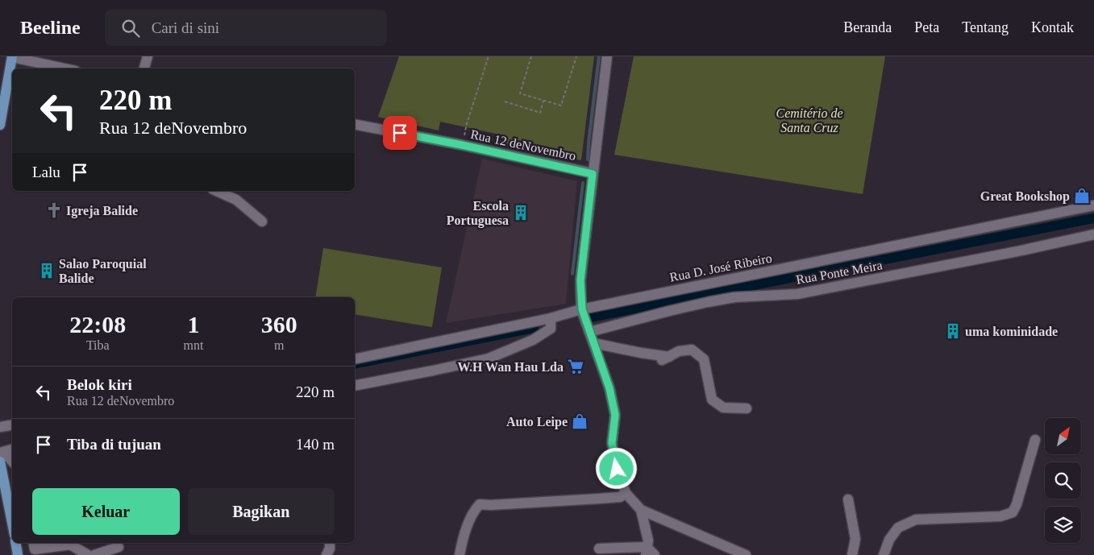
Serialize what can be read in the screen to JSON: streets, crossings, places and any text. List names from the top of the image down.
{
  "streets": {
    "street": ["Rua 12 deNovembro", "Rua D. José Ribeiro", "Rua Ponte Meira"]
  },
  "parks": ["Cemitério de Santa Cruz"],
  "places": {
    "shop": ["Great Bookshop", "Auto Leipe"],
    "church": ["Igreja Balide"],
    "building": ["Escola Portuguesa", "Salao Paroquial Balide", "uma kominidade"],
    "supermarket": ["W.H Wan Hau Lda"]
  },
  "north": "top right",
  "page": {
    "header": "Beeline",
    "search": "Cari di sini",
    "nav": [
      "Beranda",
      "Peta",
      "Tentang",
      "Kontak"
    ],
    "turn": ["220 m", "Rua 12 deNovembro"],
    "then": "Lalu",
    "eta": [
      "22:08",
      "Tiba",
      "1",
      "mnt",
      "360",
      "m"
    ],
    "list": [
      {
        "name": "Belok kiri",
        "note": "Rua 12 deNovembro",
        "value": "220 m"
      },
      {
        "name": "Tiba di tujuan",
        "value": "140 m"
      }
    ],
    "buttons": ["Keluar", "Bagikan"]
  }
}
